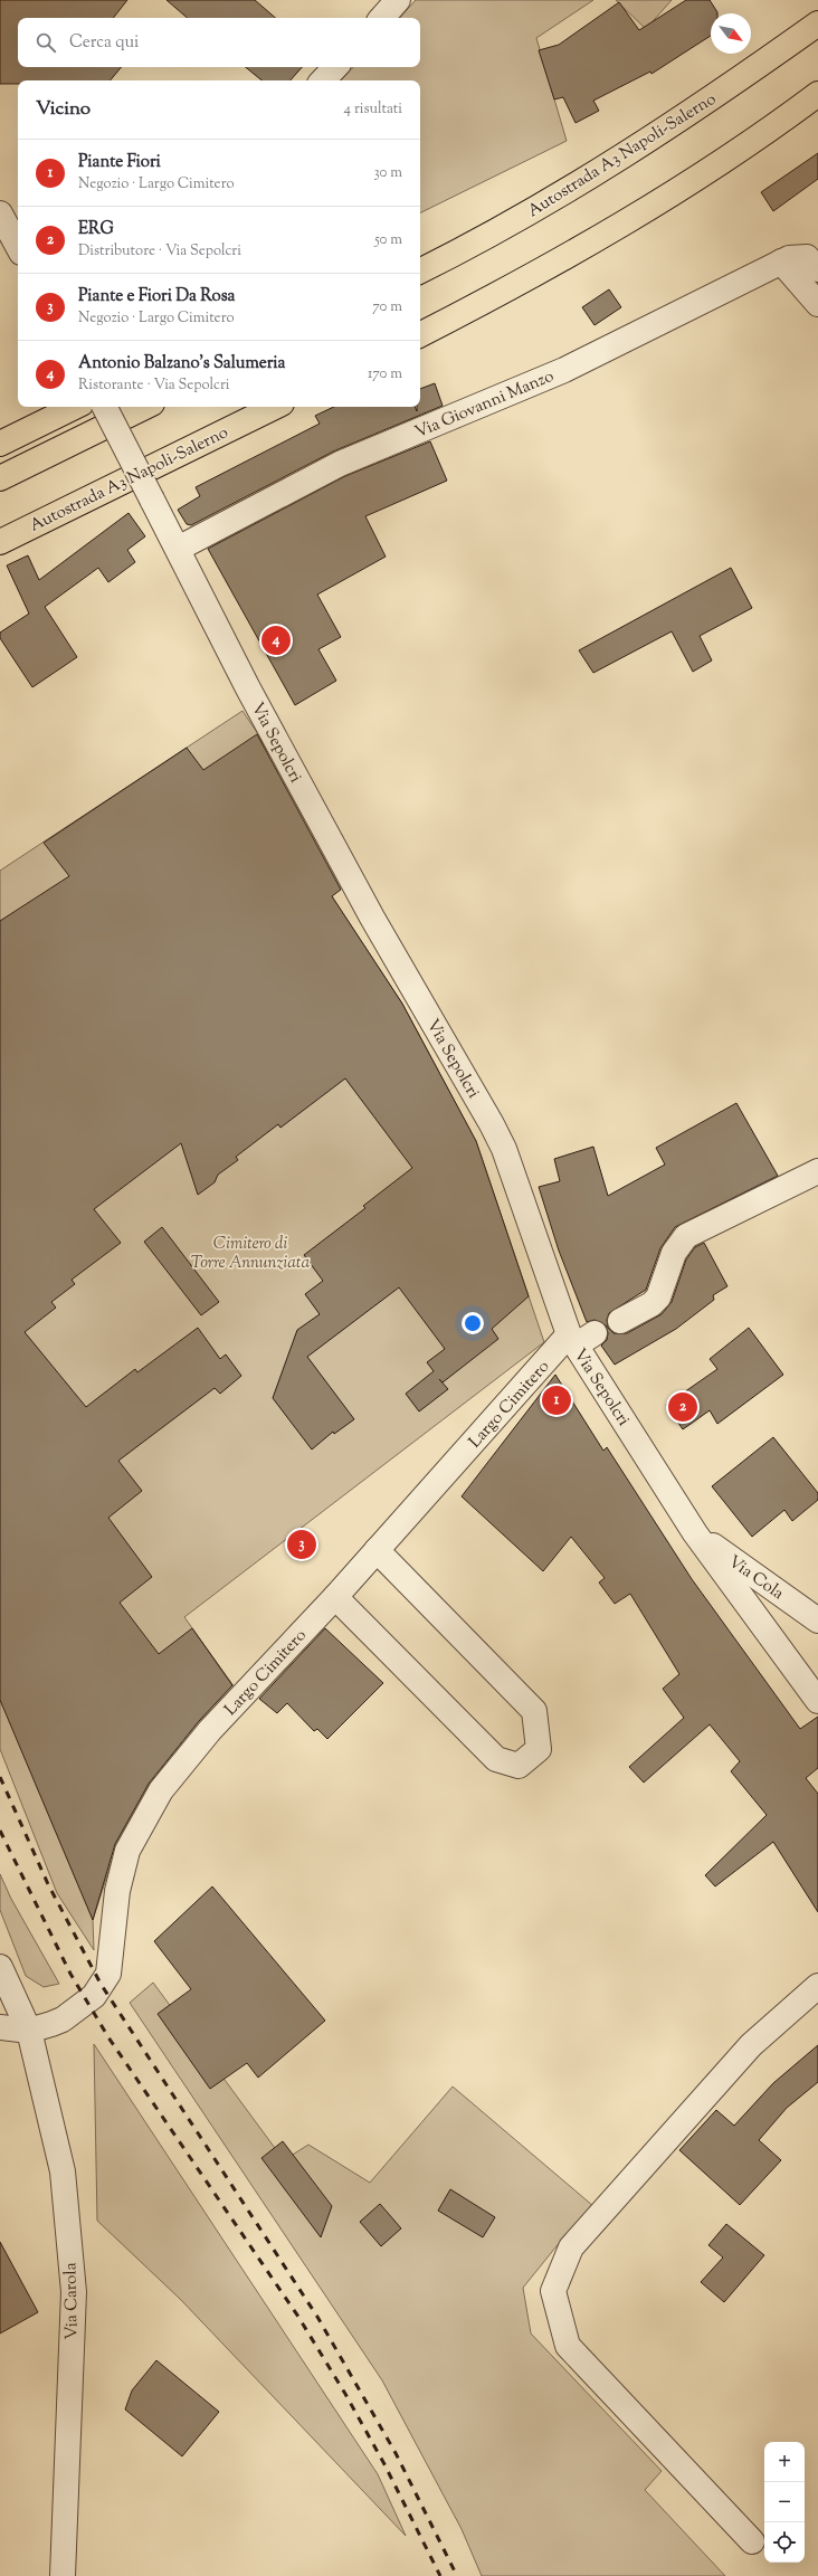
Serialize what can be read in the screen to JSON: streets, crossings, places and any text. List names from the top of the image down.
{
  "streets": {
    "highway": ["Autostrada A3 Napoli-Salerno"],
    "street": [
      "Via Giovanni Manzo",
      "Via Sepolcri",
      "Largo Cimitero",
      "Via Cola",
      "Via Carola"
    ]
  },
  "crossings": [
    ["Via Giovanni Manzo", "Via Sepolcri"],
    ["Via Sepolcri", "Largo Cimitero"],
    ["Via Sepolcri", "Via Cola"],
    ["Largo Cimitero", "Via Carola"]
  ],
  "parks": ["Cimitero di Torre Annunziata"],
  "north": "bottom right",
  "page": {
    "search": "Cerca qui",
    "heading": ["Vicino", "4 risultati"],
    "list": [
      {
        "mark": "1",
        "name": "Piante Fiori",
        "note": "Negozio · Largo Cimitero",
        "value": "30 m"
      },
      {
        "mark": "2",
        "name": "ERG",
        "note": "Distributore · Via Sepolcri",
        "value": "50 m"
      },
      {
        "mark": "3",
        "name": "Piante e Fiori Da Rosa",
        "note": "Negozio · Largo Cimitero",
        "value": "70 m"
      },
      {
        "mark": "4",
        "name": "Antonio Balzano's Salumeria",
        "note": "Ristorante · Via Sepolcri",
        "value": "170 m"
      }
    ],
    "pins": [
      "4",
      "1",
      "2",
      "3"
    ],
    "map_buttons": ["+", "−"]
  }
}
